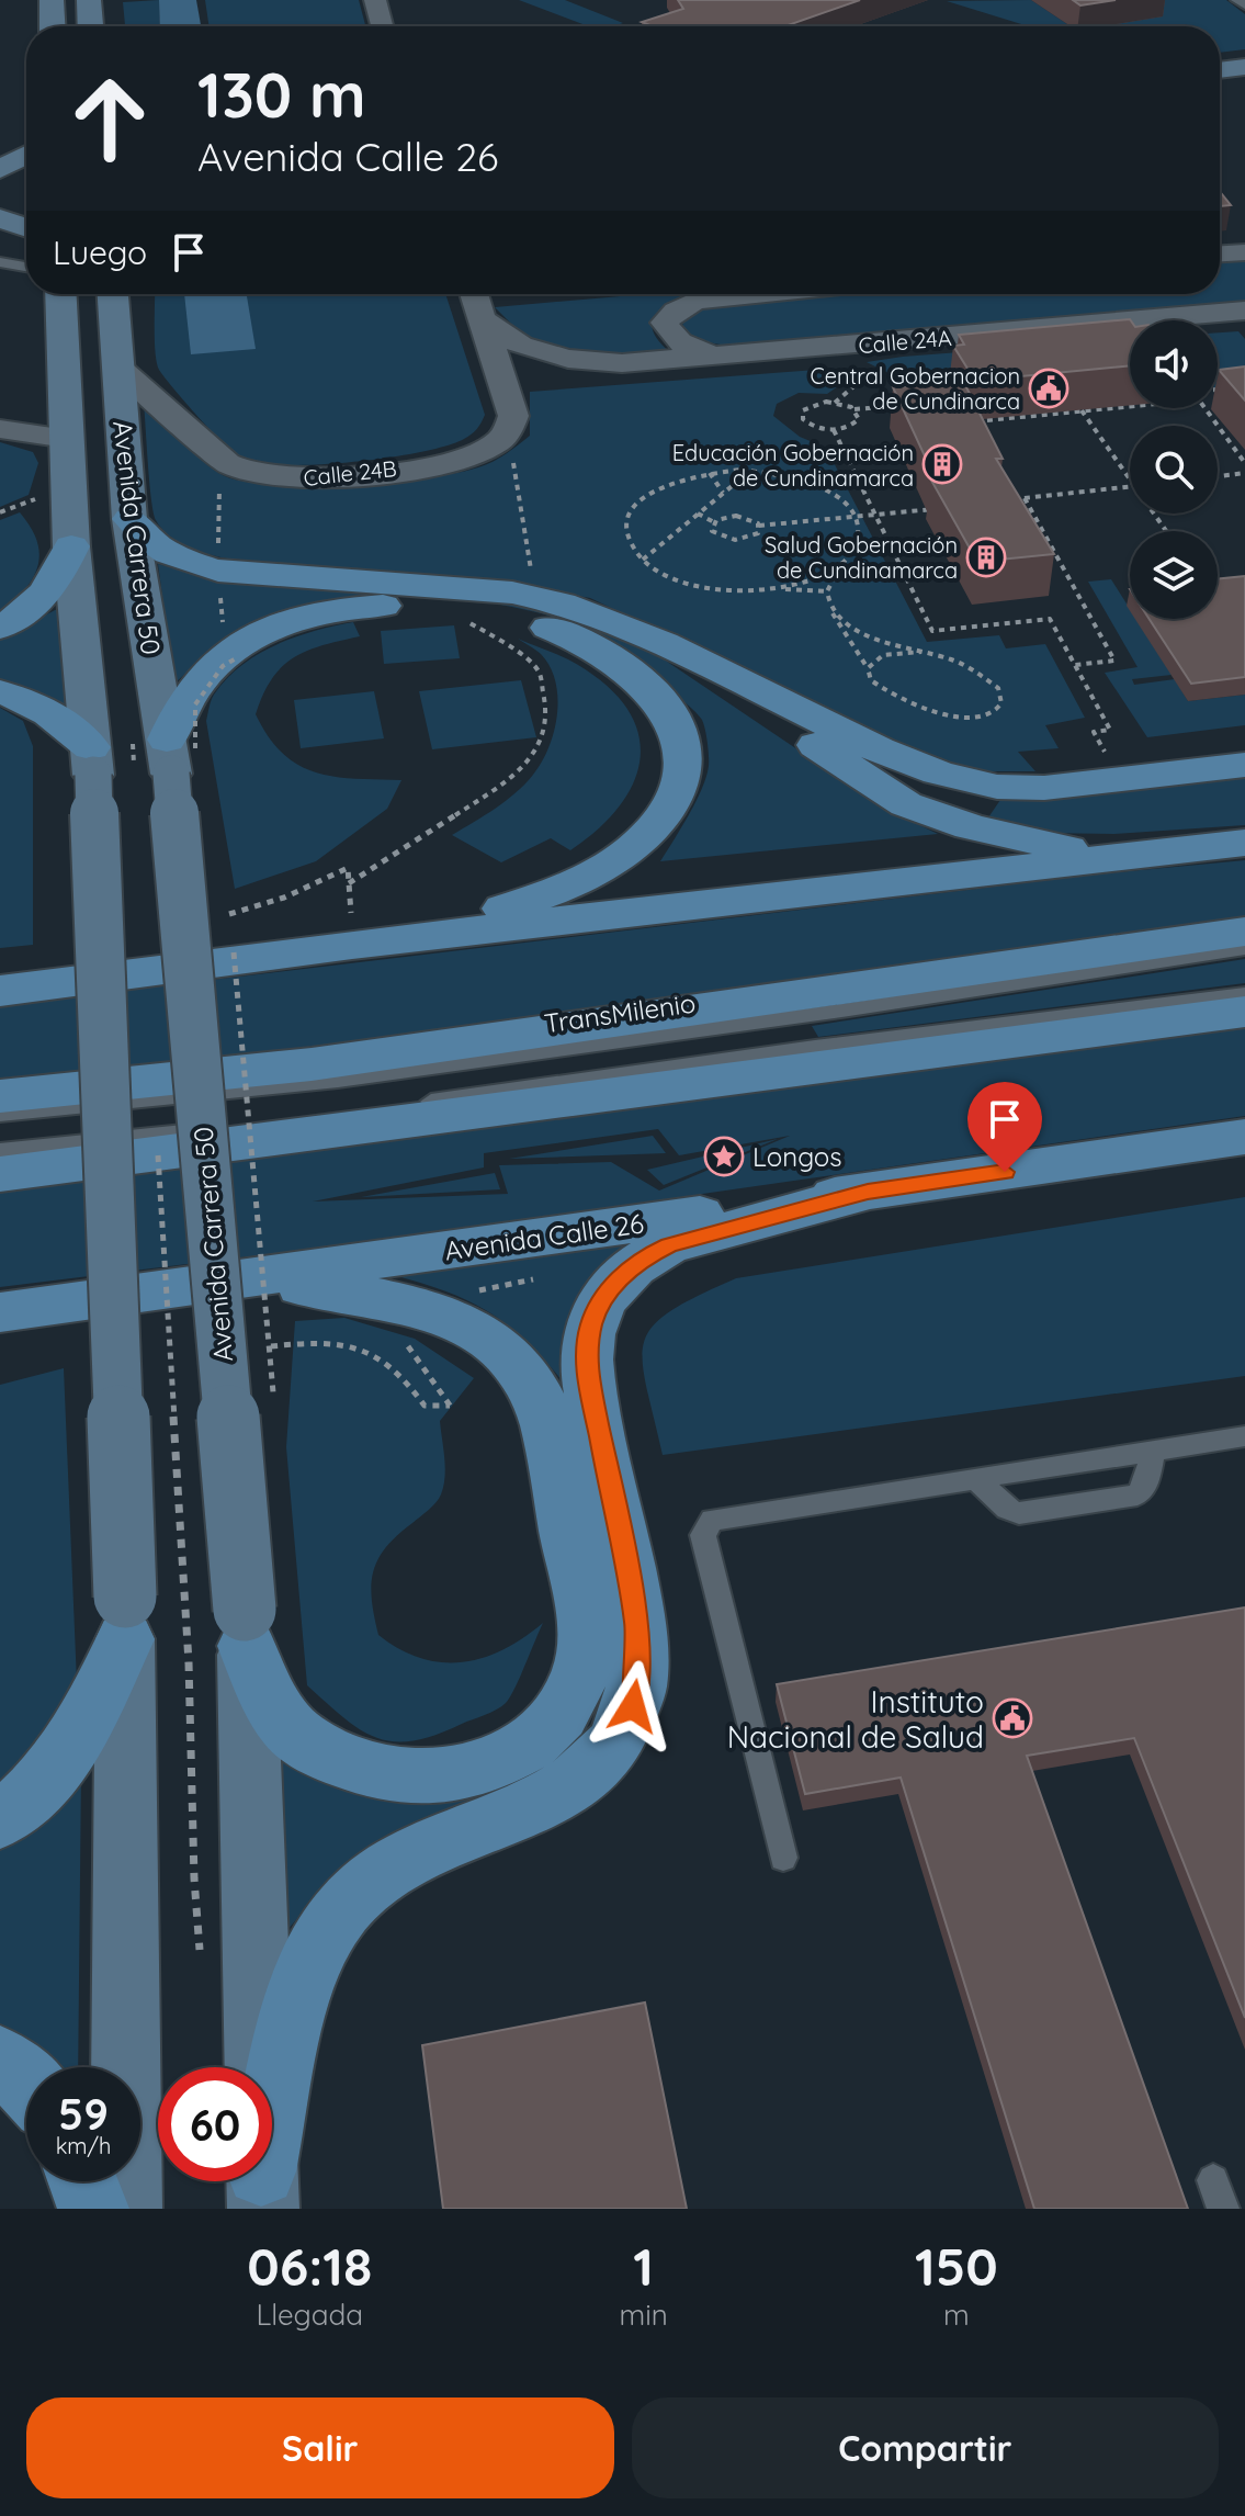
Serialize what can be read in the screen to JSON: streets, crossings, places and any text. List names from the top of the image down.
{
  "streets": {
    "main road": ["Avenida Carrera 50", "Avenida Calle 26"],
    "street": ["Calle 24A", "Calle 24B"],
    "lane": ["TransMilenio"]
  },
  "crossings": [
    ["Calle 24B", "Avenida Carrera 50"]
  ],
  "places": {
    "public building": ["Central Gobernacion de Cundinarca", "Instituto Nacional de Salud"],
    "building": ["Educación Gobernación de Cundinamarca", "Salud Gobernación de Cundinamarca"],
    "place": ["Longos"]
  },
  "page": {
    "turn": ["130 m", "Avenida Calle 26"],
    "then": "Luego",
    "speed": "59 km/h",
    "limit": "60",
    "eta": [
      "06:18",
      "Llegada",
      "1",
      "min",
      "150",
      "m"
    ],
    "buttons": ["Salir", "Compartir"]
  }
}
